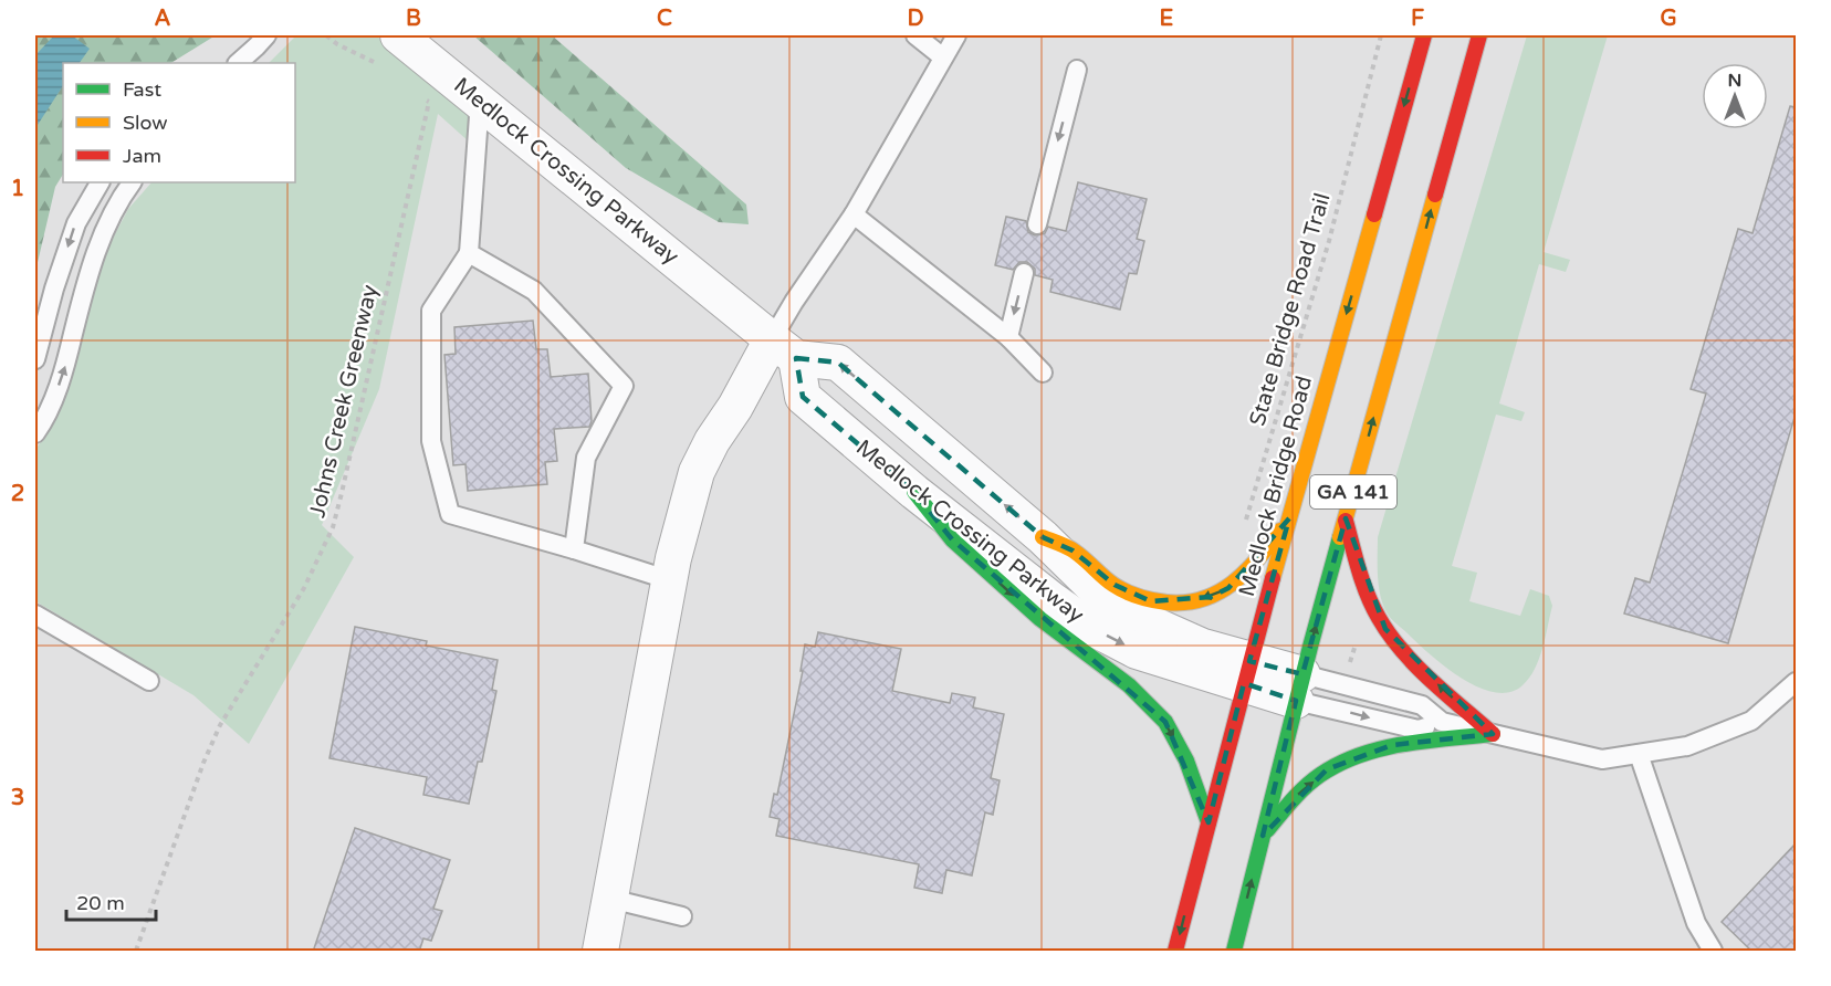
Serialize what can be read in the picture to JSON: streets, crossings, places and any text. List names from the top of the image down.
{
  "streets": {
    "highway": ["Medlock Bridge Road", "GA 141"],
    "street": ["Medlock Crossing Parkway"],
    "path": ["State Bridge Road Trail", "Johns Creek Greenway"]
  },
  "crossings": [
    ["Medlock Crossing Parkway", "Medlock Bridge Road"],
    ["Medlock Crossing Parkway", "GA 141"]
  ],
  "legend": ["Fast", "Slow", "Jam"],
  "scale_bar": "20 m",
  "north": "top",
  "grid": {
    "columns": [
      "A",
      "B",
      "C",
      "D",
      "E",
      "F",
      "G"
    ],
    "rows": ["1", "2", "3"]
  }
}
